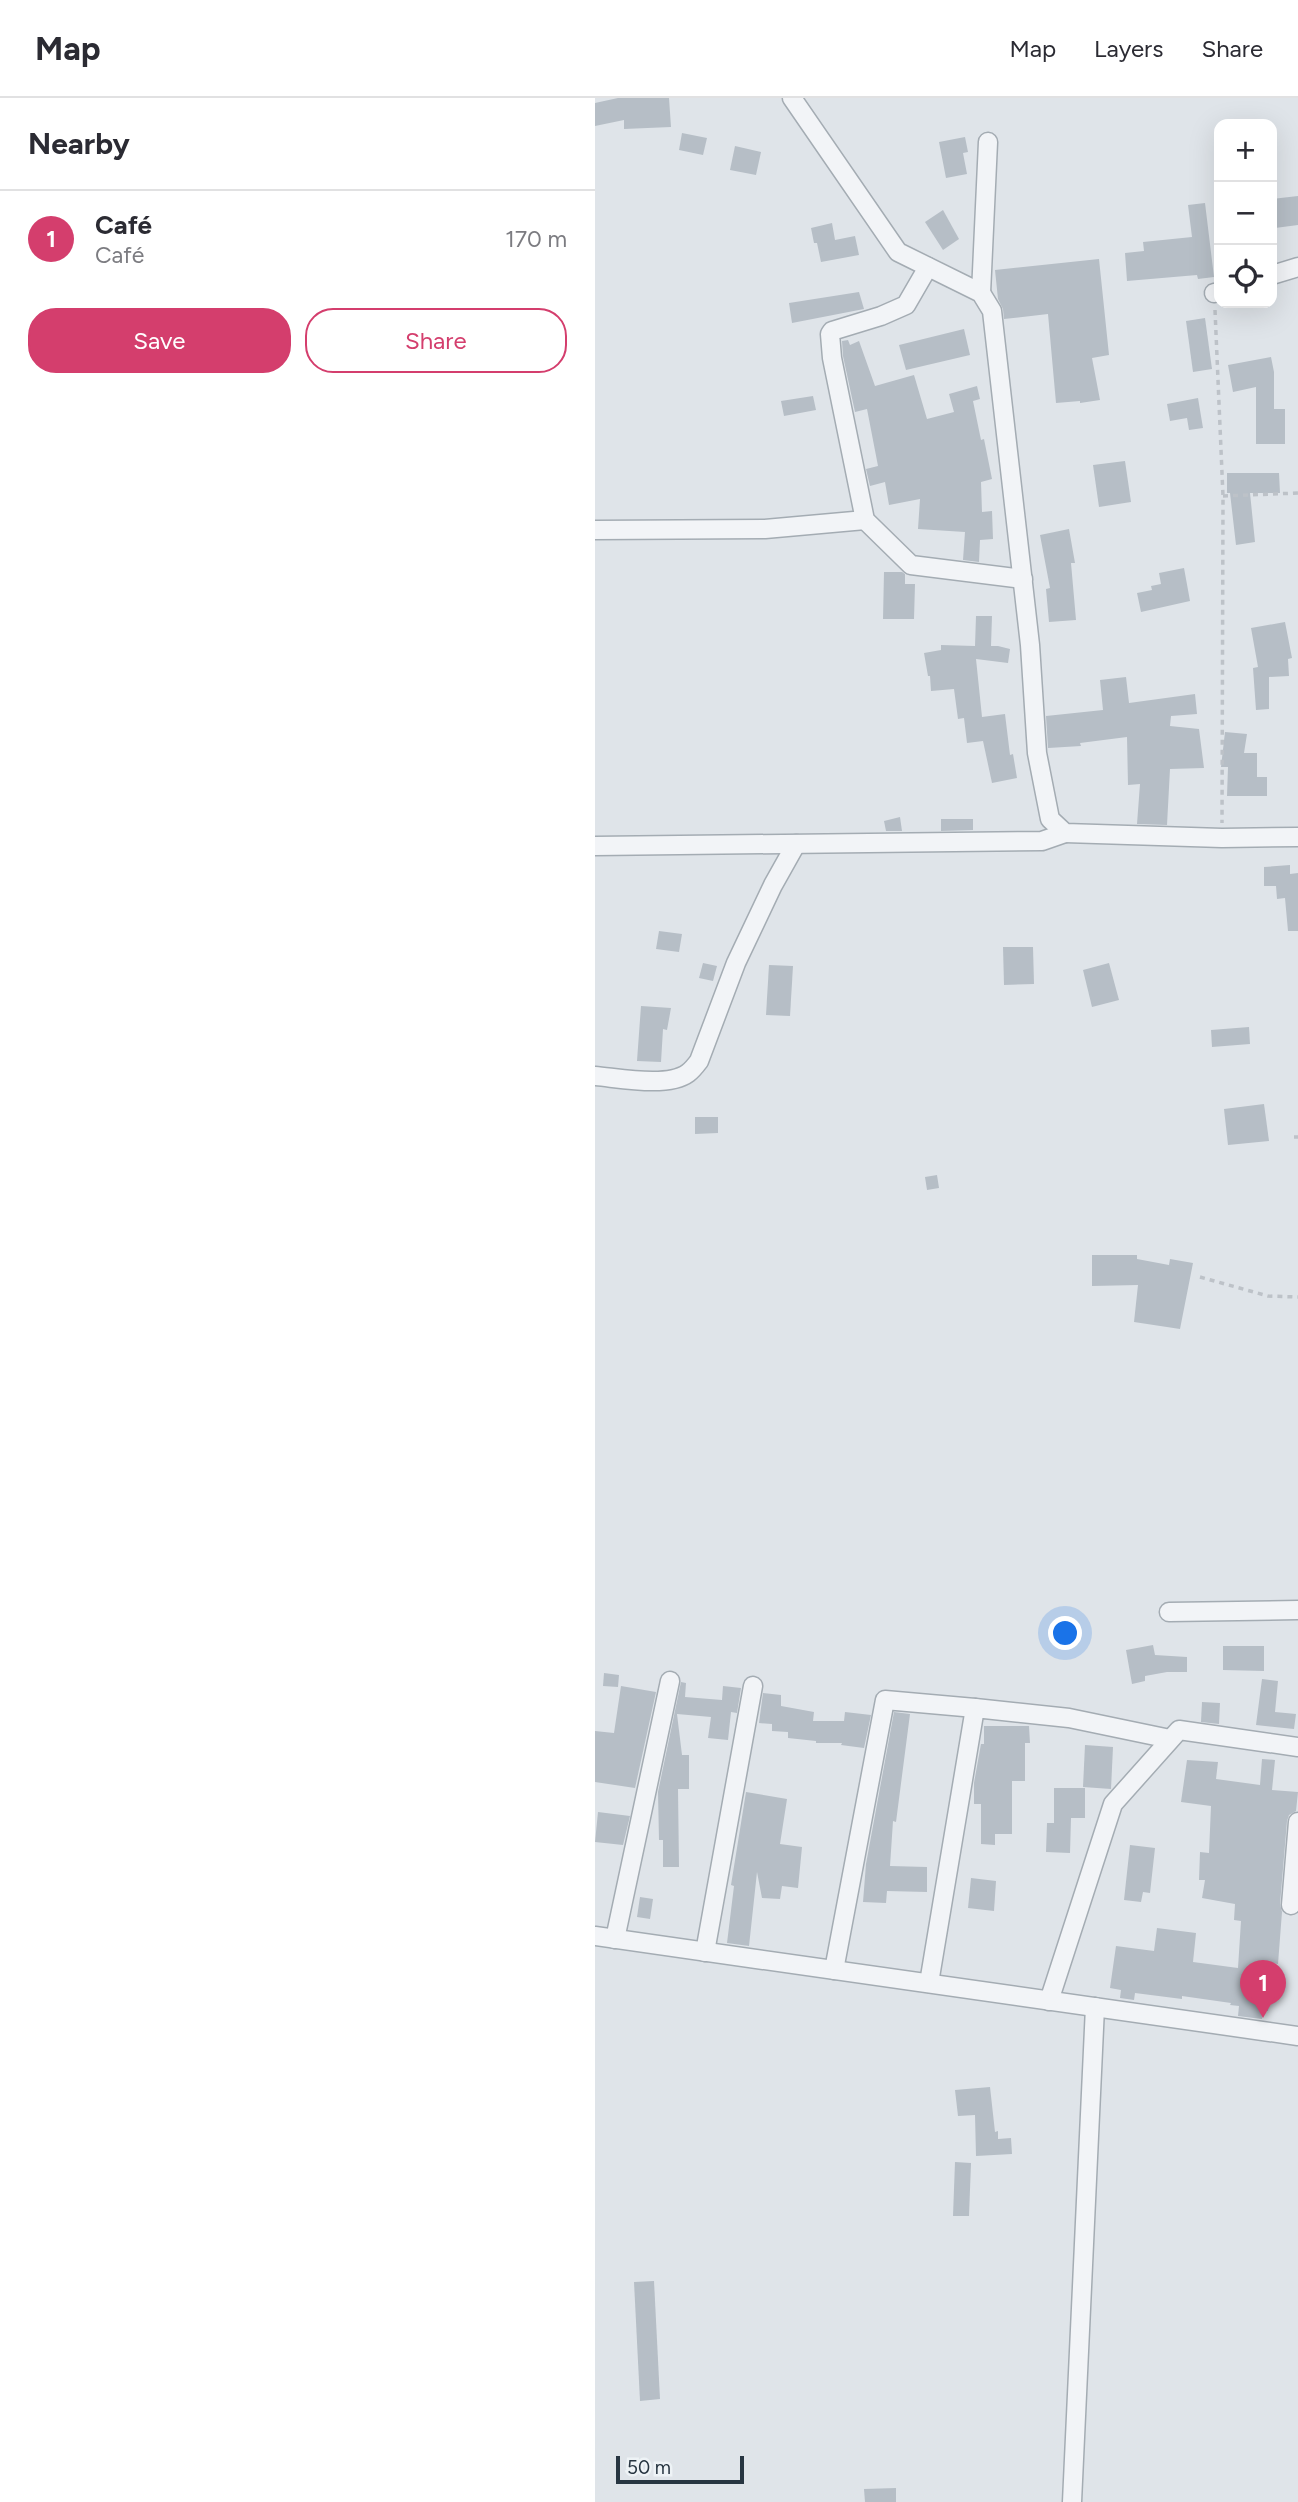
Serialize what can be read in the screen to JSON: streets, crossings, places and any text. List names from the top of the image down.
{
  "scale_bar": "50 m",
  "page": {
    "header": "Map",
    "nav": ["Map", "Layers", "Share"],
    "heading": "Nearby",
    "map_buttons": ["+", "−"],
    "list": [
      {
        "mark": "1",
        "name": "Café",
        "note": "Café",
        "value": "170 m"
      }
    ],
    "buttons": ["Save", "Share"],
    "pins": "1",
    "scale": "50 m"
  }
}
